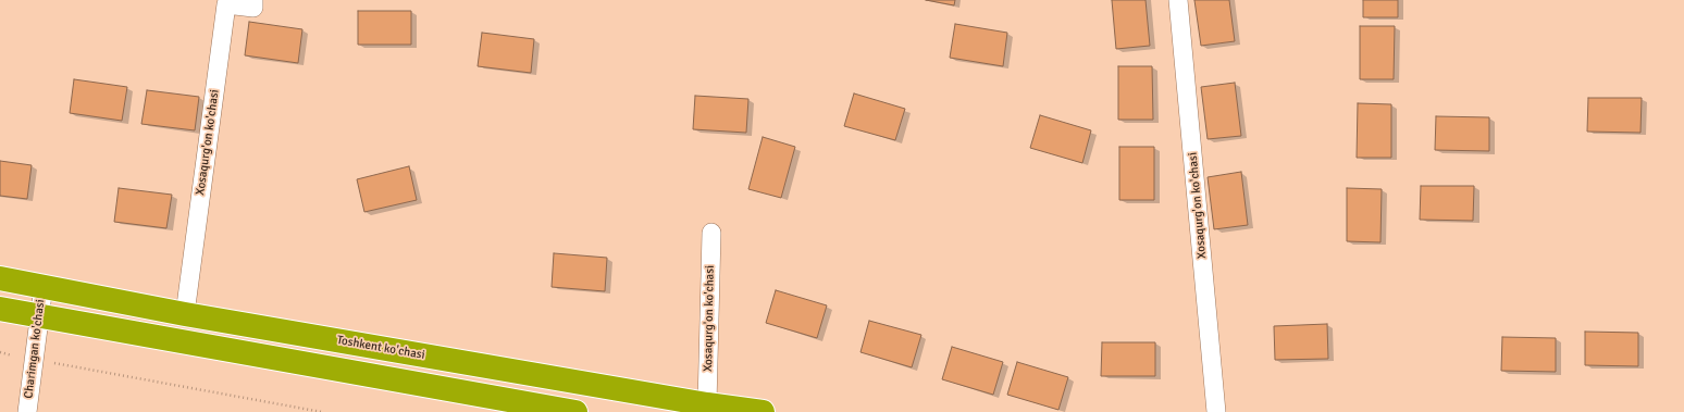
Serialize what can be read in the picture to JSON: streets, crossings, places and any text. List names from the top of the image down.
{
  "streets": {
    "highway": ["Toshkent ko'chasi"],
    "street": ["Xosaqurg'on ko'chasi", "Charimgan ko'chasi"]
  },
  "crossings": [
    ["Xosaqurg'on ko'chasi", "Toshkent ko'chasi"],
    ["Toshkent ko'chasi", "Charimgan ko'chasi"]
  ]
}
